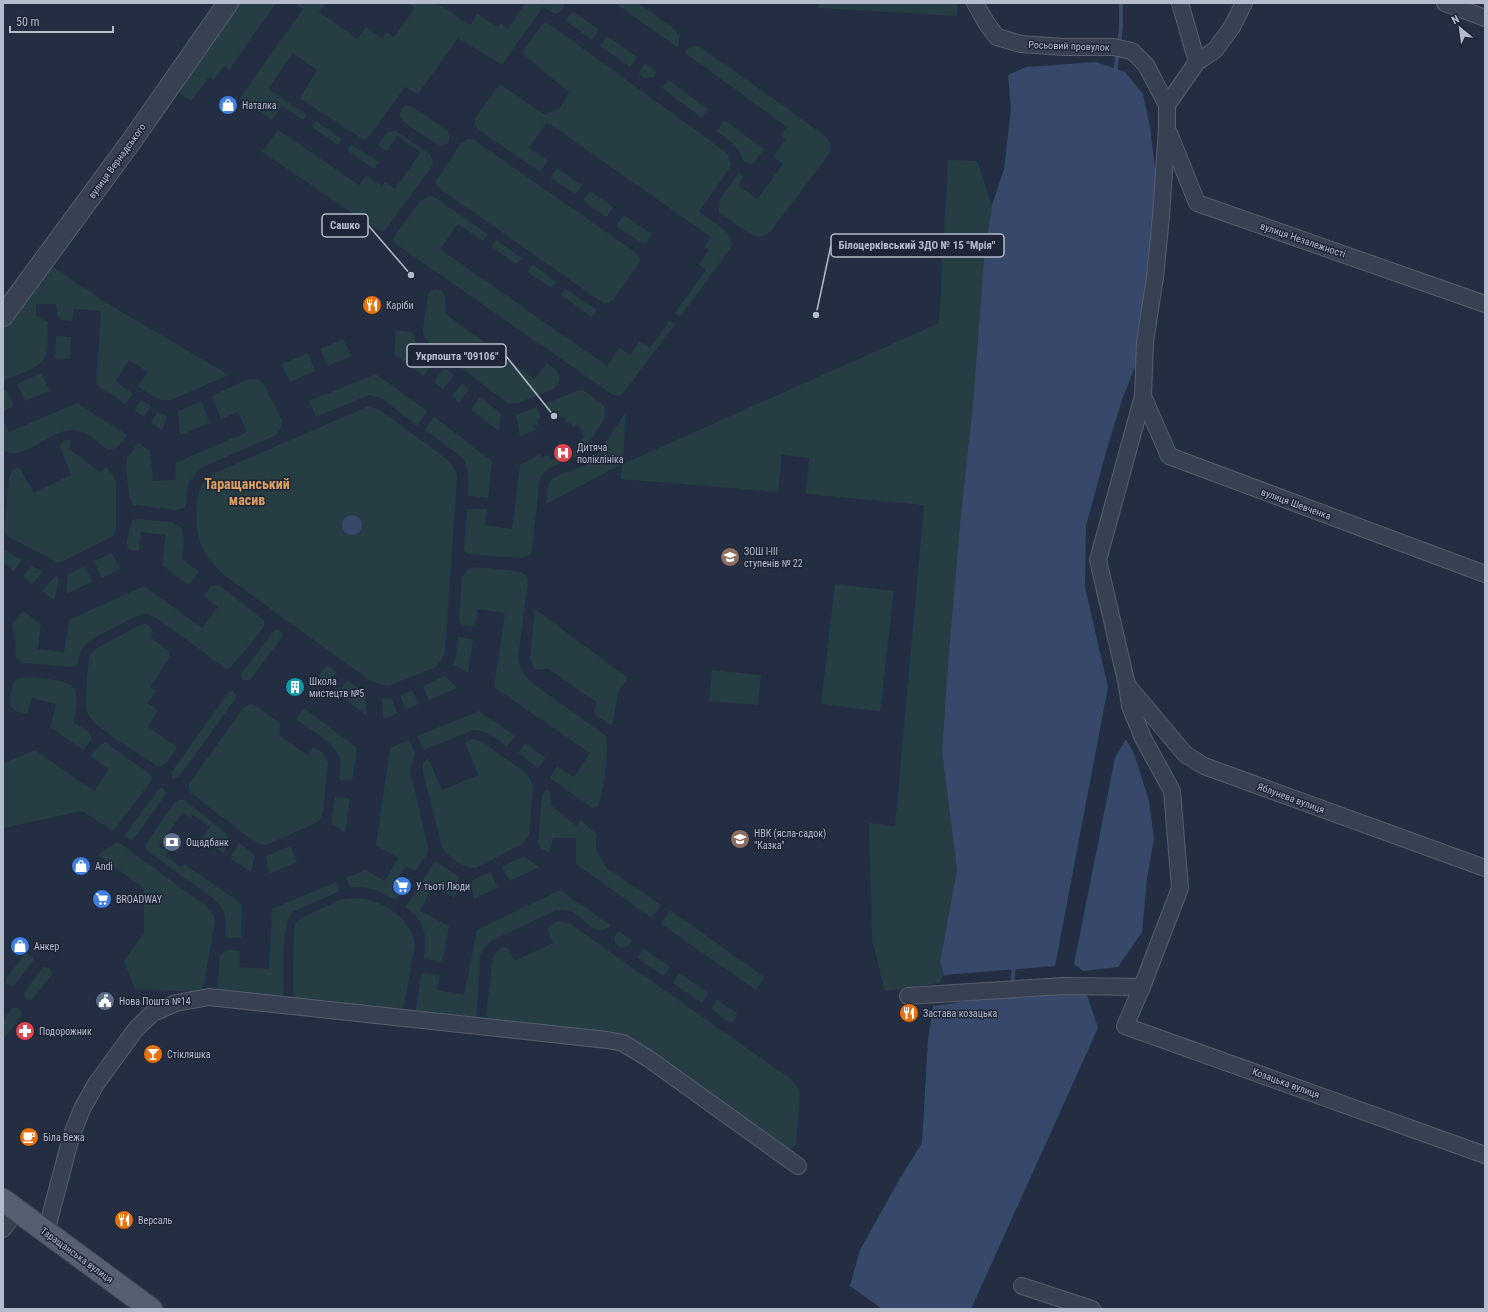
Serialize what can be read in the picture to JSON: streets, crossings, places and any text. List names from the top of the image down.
{
  "streets": {
    "main road": ["Таращанська вулиця"],
    "street": [
      "Росьовий провулок",
      "вулиця Вернадського",
      "вулиця Незалежності",
      "вулиця Шевченка",
      "Яблунева вулиця",
      "Козацька вулиця"
    ]
  },
  "districts": ["Таращанський масив"],
  "places": {
    "shop": ["Наталка", "Andi", "Анкер"],
    "other": ["Сашко", "Білоцерківський ЗДО № 15 \"Мрія\"", "Укрпошта \"09106\""],
    "restaurant": ["Каріби", "Застава козацька", "Версаль"],
    "hospital": ["Дитяча поліклініка"],
    "school or university": ["ЗОШ І-ІІІ ступенів № 22", "НВК (ясла-садок) \"Казка\""],
    "building": ["Школа мистецтв №5"],
    "bank": ["Ощадбанк"],
    "supermarket": ["У тьоті Люди", "BROADWAY"],
    "public building": ["Нова Пошта №14"],
    "pharmacy": ["Подорожник"],
    "bar": ["Стікляшка"],
    "cafe": ["Біла Вежа"]
  },
  "scale_bar": "50 m",
  "north": "top left"
}
